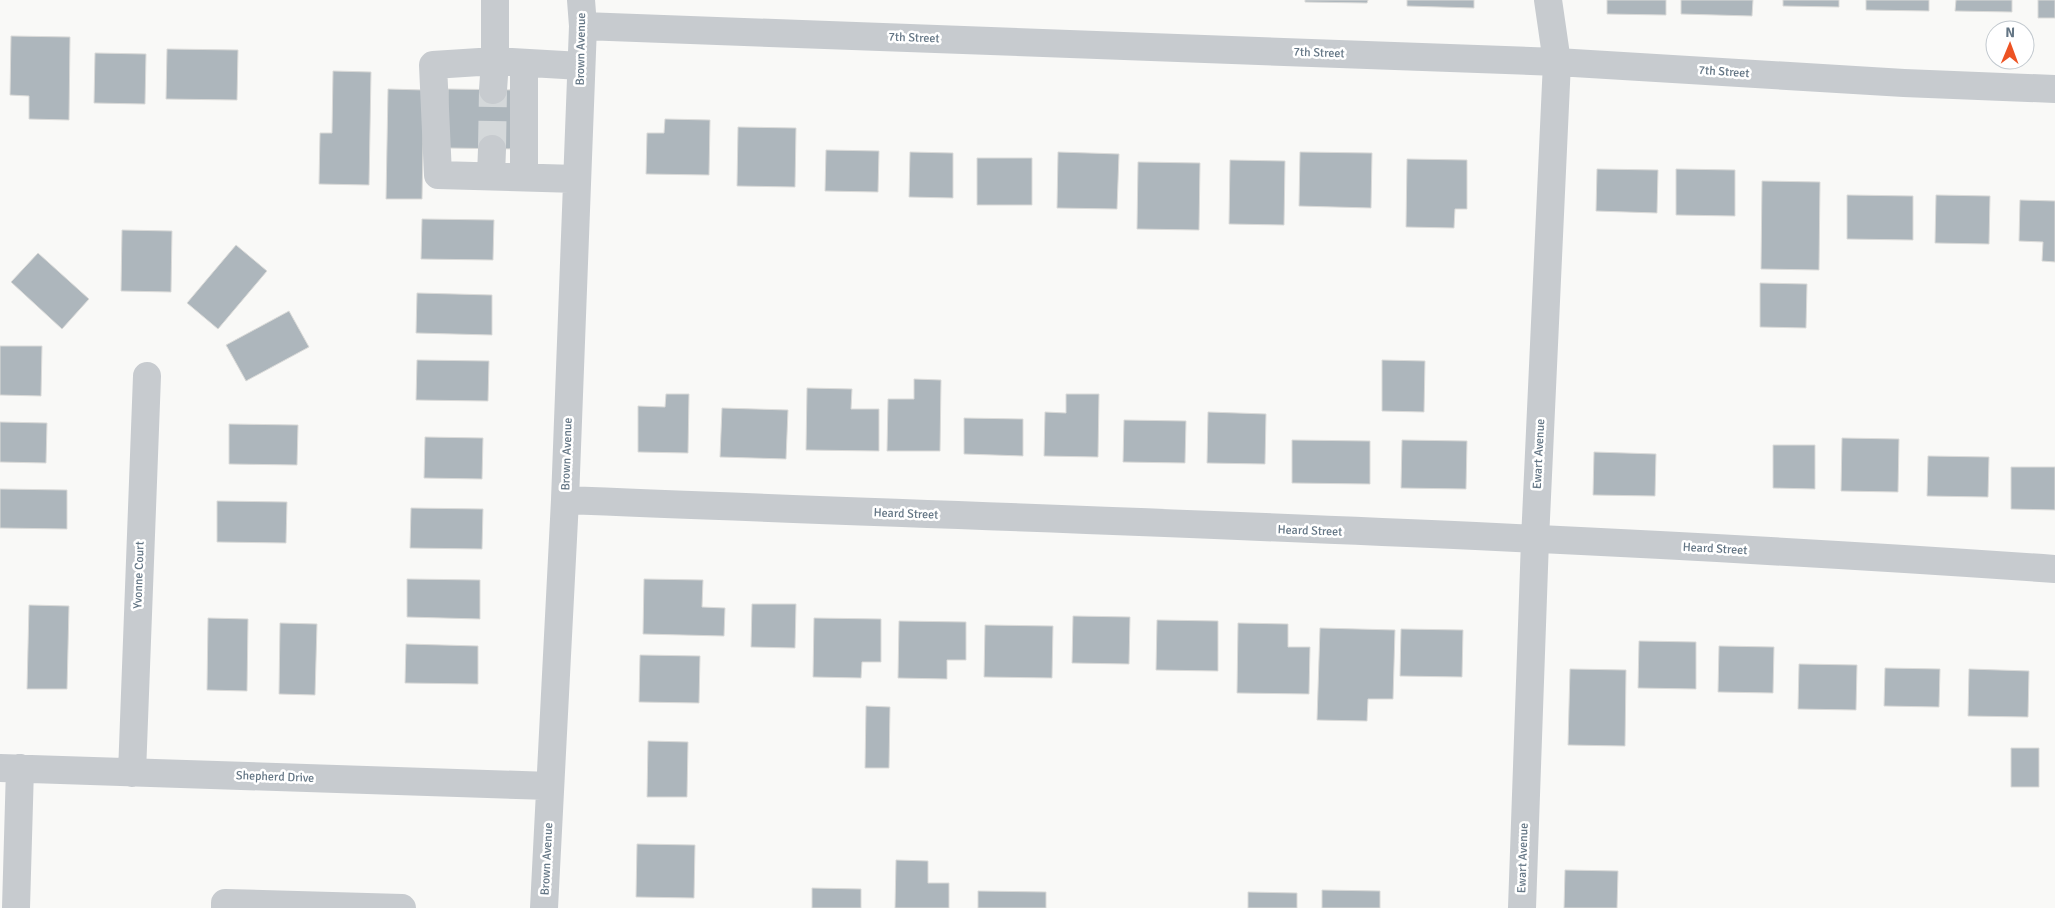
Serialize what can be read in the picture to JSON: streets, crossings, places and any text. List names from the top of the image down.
{
  "streets": {
    "street": [
      "7th Street",
      "Brown Avenue",
      "Ewart Avenue",
      "Heard Street",
      "Yvonne Court",
      "Shepherd Drive"
    ]
  },
  "crossings": [
    ["7th Street", "Brown Avenue"],
    ["7th Street", "Ewart Avenue"],
    ["Brown Avenue", "Heard Street"],
    ["Brown Avenue", "Shepherd Drive"],
    ["Ewart Avenue", "Heard Street"],
    ["Yvonne Court", "Shepherd Drive"]
  ],
  "north": "top"
}
